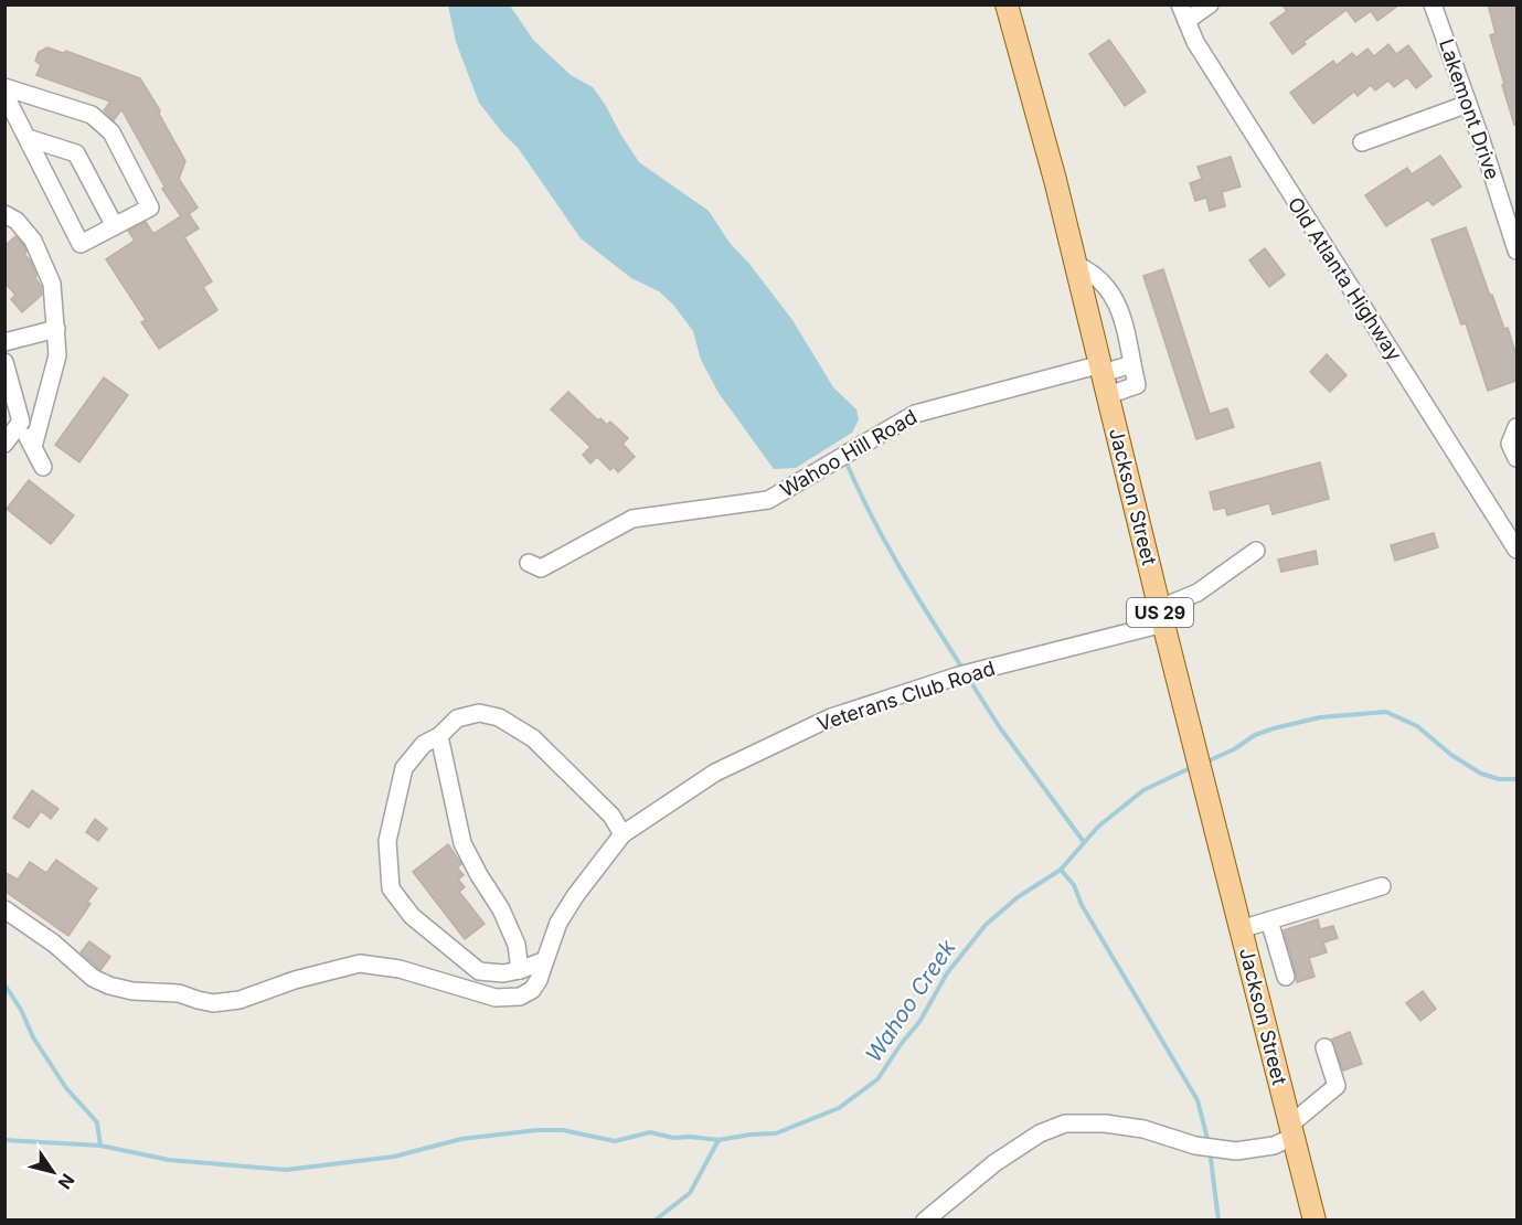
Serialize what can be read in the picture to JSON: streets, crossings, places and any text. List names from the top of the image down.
{
  "streets": {
    "main road": ["Jackson Street", "US 29"],
    "street": [
      "Lakemont Drive",
      "Old Atlanta Highway",
      "Wahoo Hill Road",
      "Veterans Club Road"
    ]
  },
  "crossings": [
    ["Wahoo Hill Road", "Jackson Street"],
    ["Jackson Street", "Veterans Club Road"]
  ],
  "water": ["Wahoo Creek"],
  "north": "bottom right"
}
